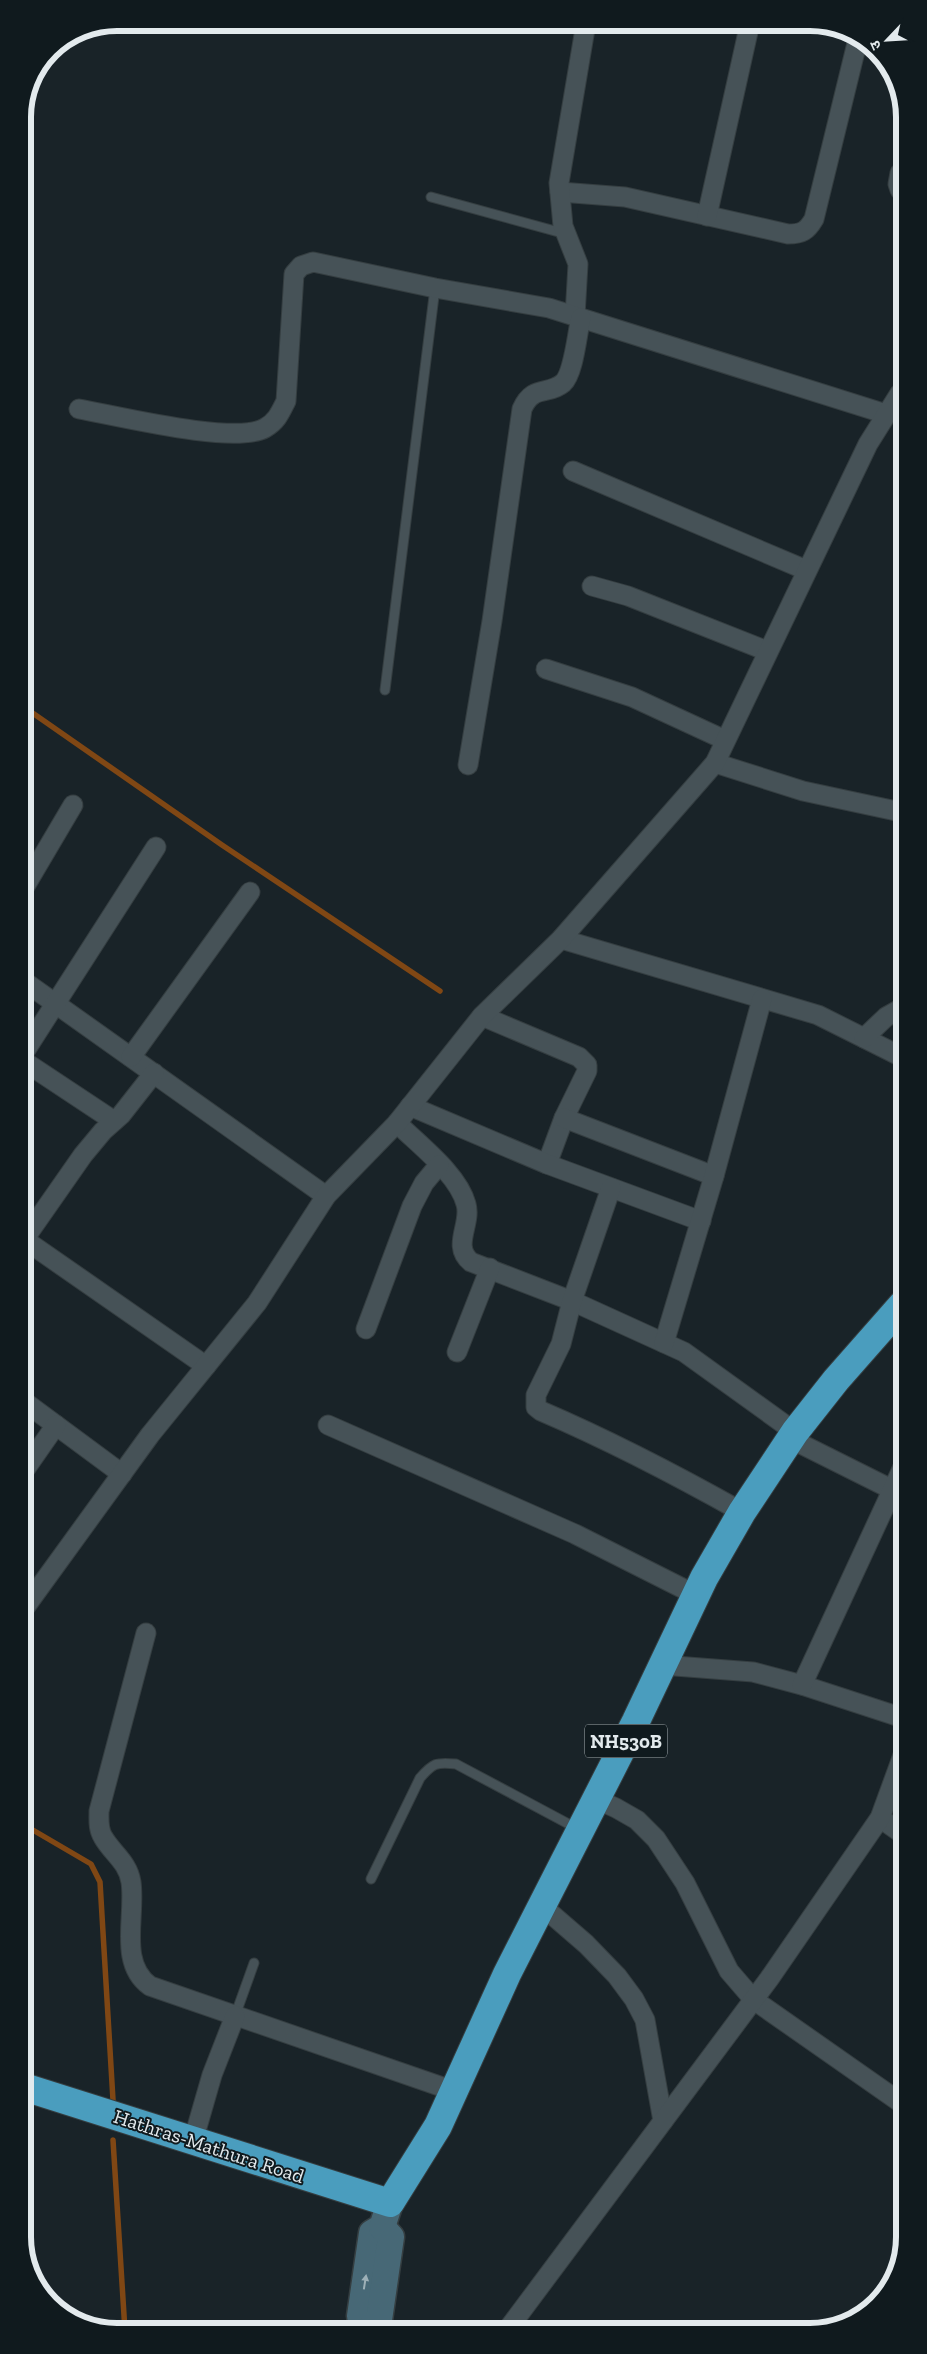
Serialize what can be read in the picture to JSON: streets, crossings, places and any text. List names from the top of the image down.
{
  "streets": {
    "highway": ["NH530B", "Hathras-Mathura Road"]
  },
  "crossings": [
    ["NH530B", "Hathras-Mathura Road"]
  ],
  "north": "bottom left"
}
